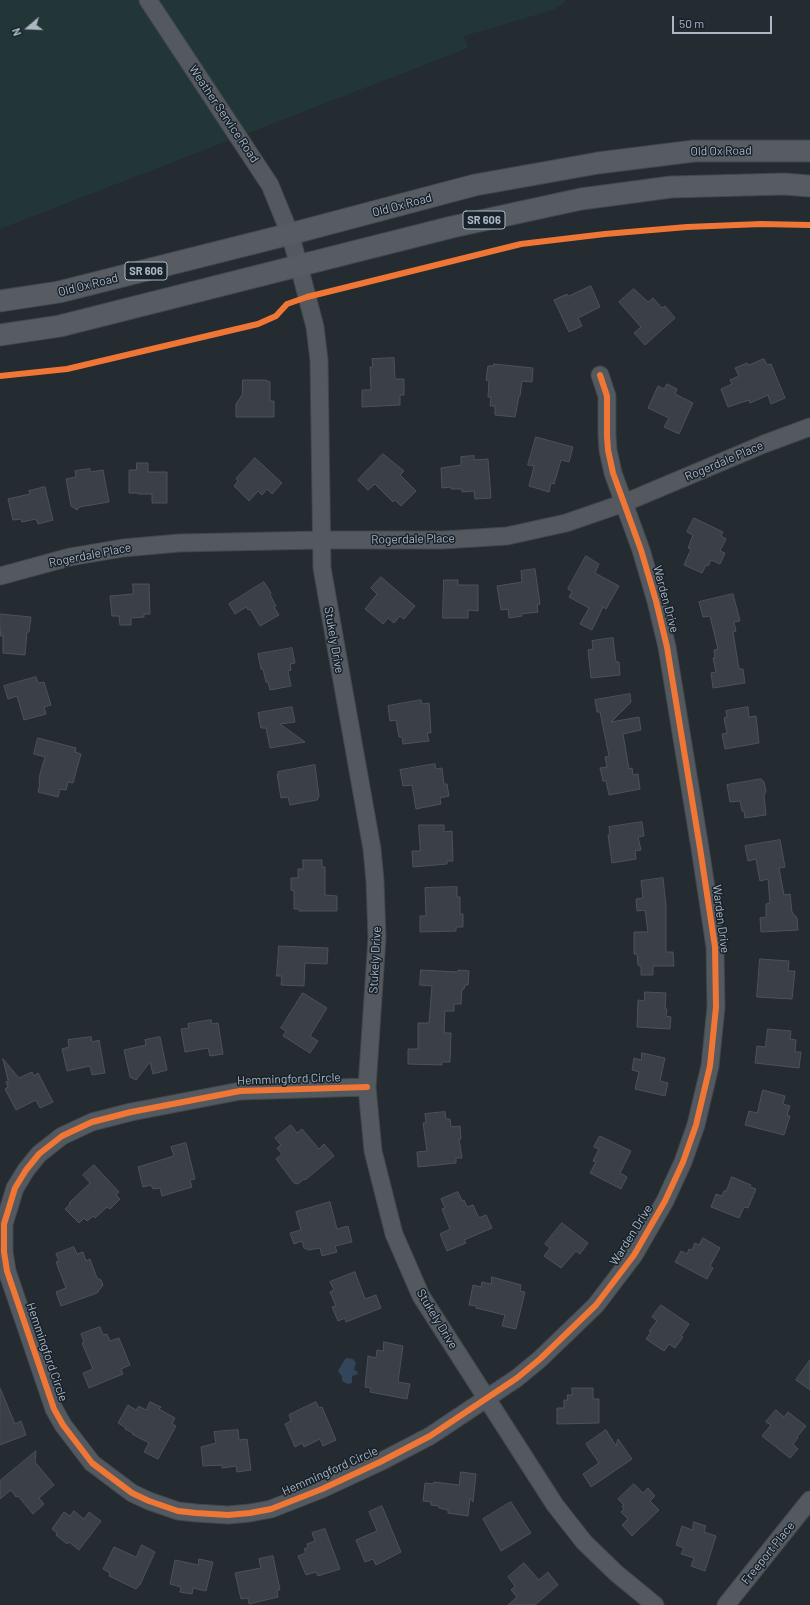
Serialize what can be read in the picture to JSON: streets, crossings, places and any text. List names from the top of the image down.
{
  "streets": {
    "main road": ["Old Ox Road", "SR 606"],
    "street": [
      "Weather Service Road",
      "Rogerdale Place",
      "Warden Drive",
      "Stukely Drive",
      "Hemmingford Circle",
      "Freeport Place"
    ]
  },
  "crossings": [
    ["Weather Service Road", "Old Ox Road"],
    ["Weather Service Road", "Stukely Drive"],
    ["Old Ox Road", "Stukely Drive"],
    ["SR 606", "Stukely Drive"],
    ["Rogerdale Place", "Warden Drive"],
    ["Rogerdale Place", "Stukely Drive"],
    ["Warden Drive", "Stukely Drive"],
    ["Warden Drive", "Hemmingford Circle"],
    ["Stukely Drive", "Hemmingford Circle"]
  ],
  "scale_bar": "50 m",
  "north": "left"
}
